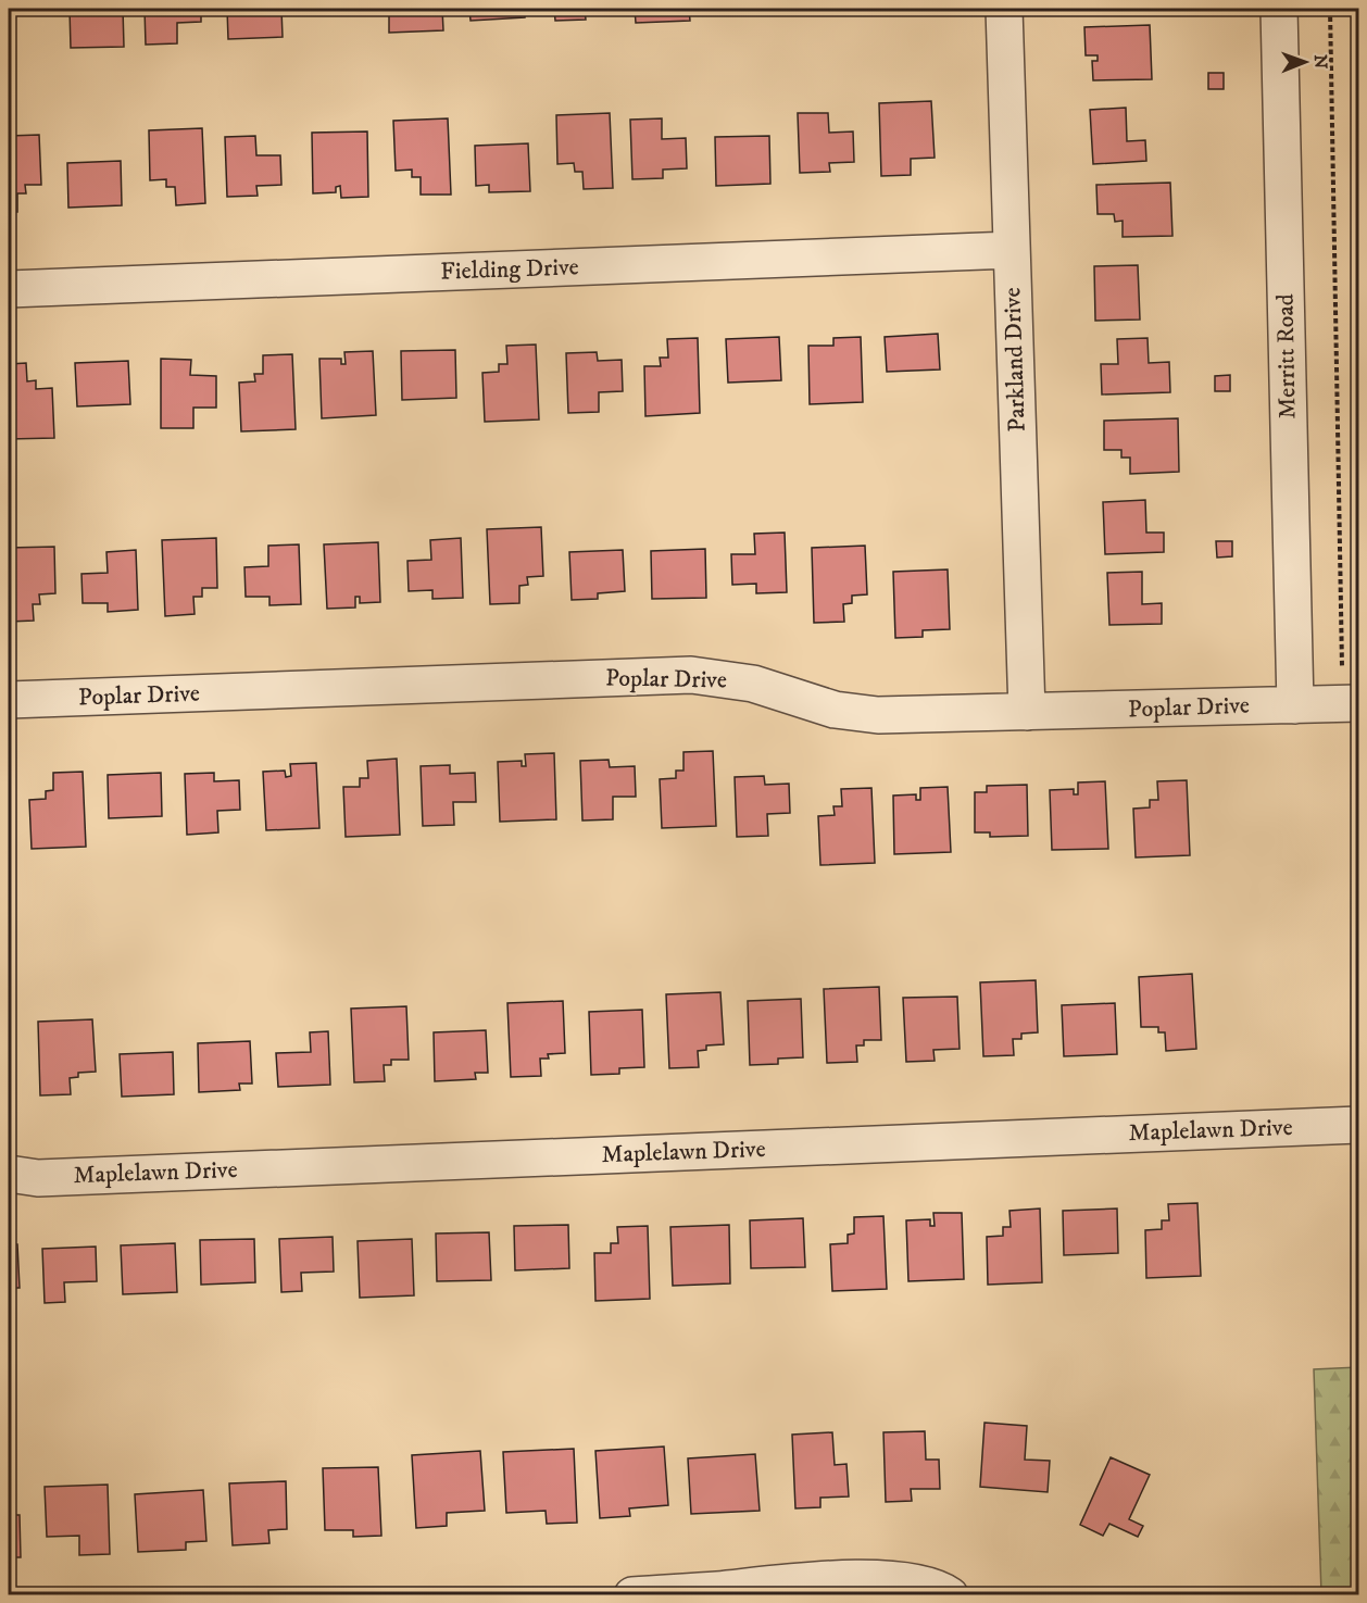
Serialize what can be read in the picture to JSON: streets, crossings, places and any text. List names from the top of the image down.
{
  "streets": {
    "street": [
      "Fielding Drive",
      "Merritt Road",
      "Parkland Drive",
      "Poplar Drive",
      "Maplelawn Drive"
    ]
  },
  "crossings": [
    ["Fielding Drive", "Parkland Drive"],
    ["Merritt Road", "Poplar Drive"],
    ["Parkland Drive", "Poplar Drive"]
  ],
  "north": "right"
}
